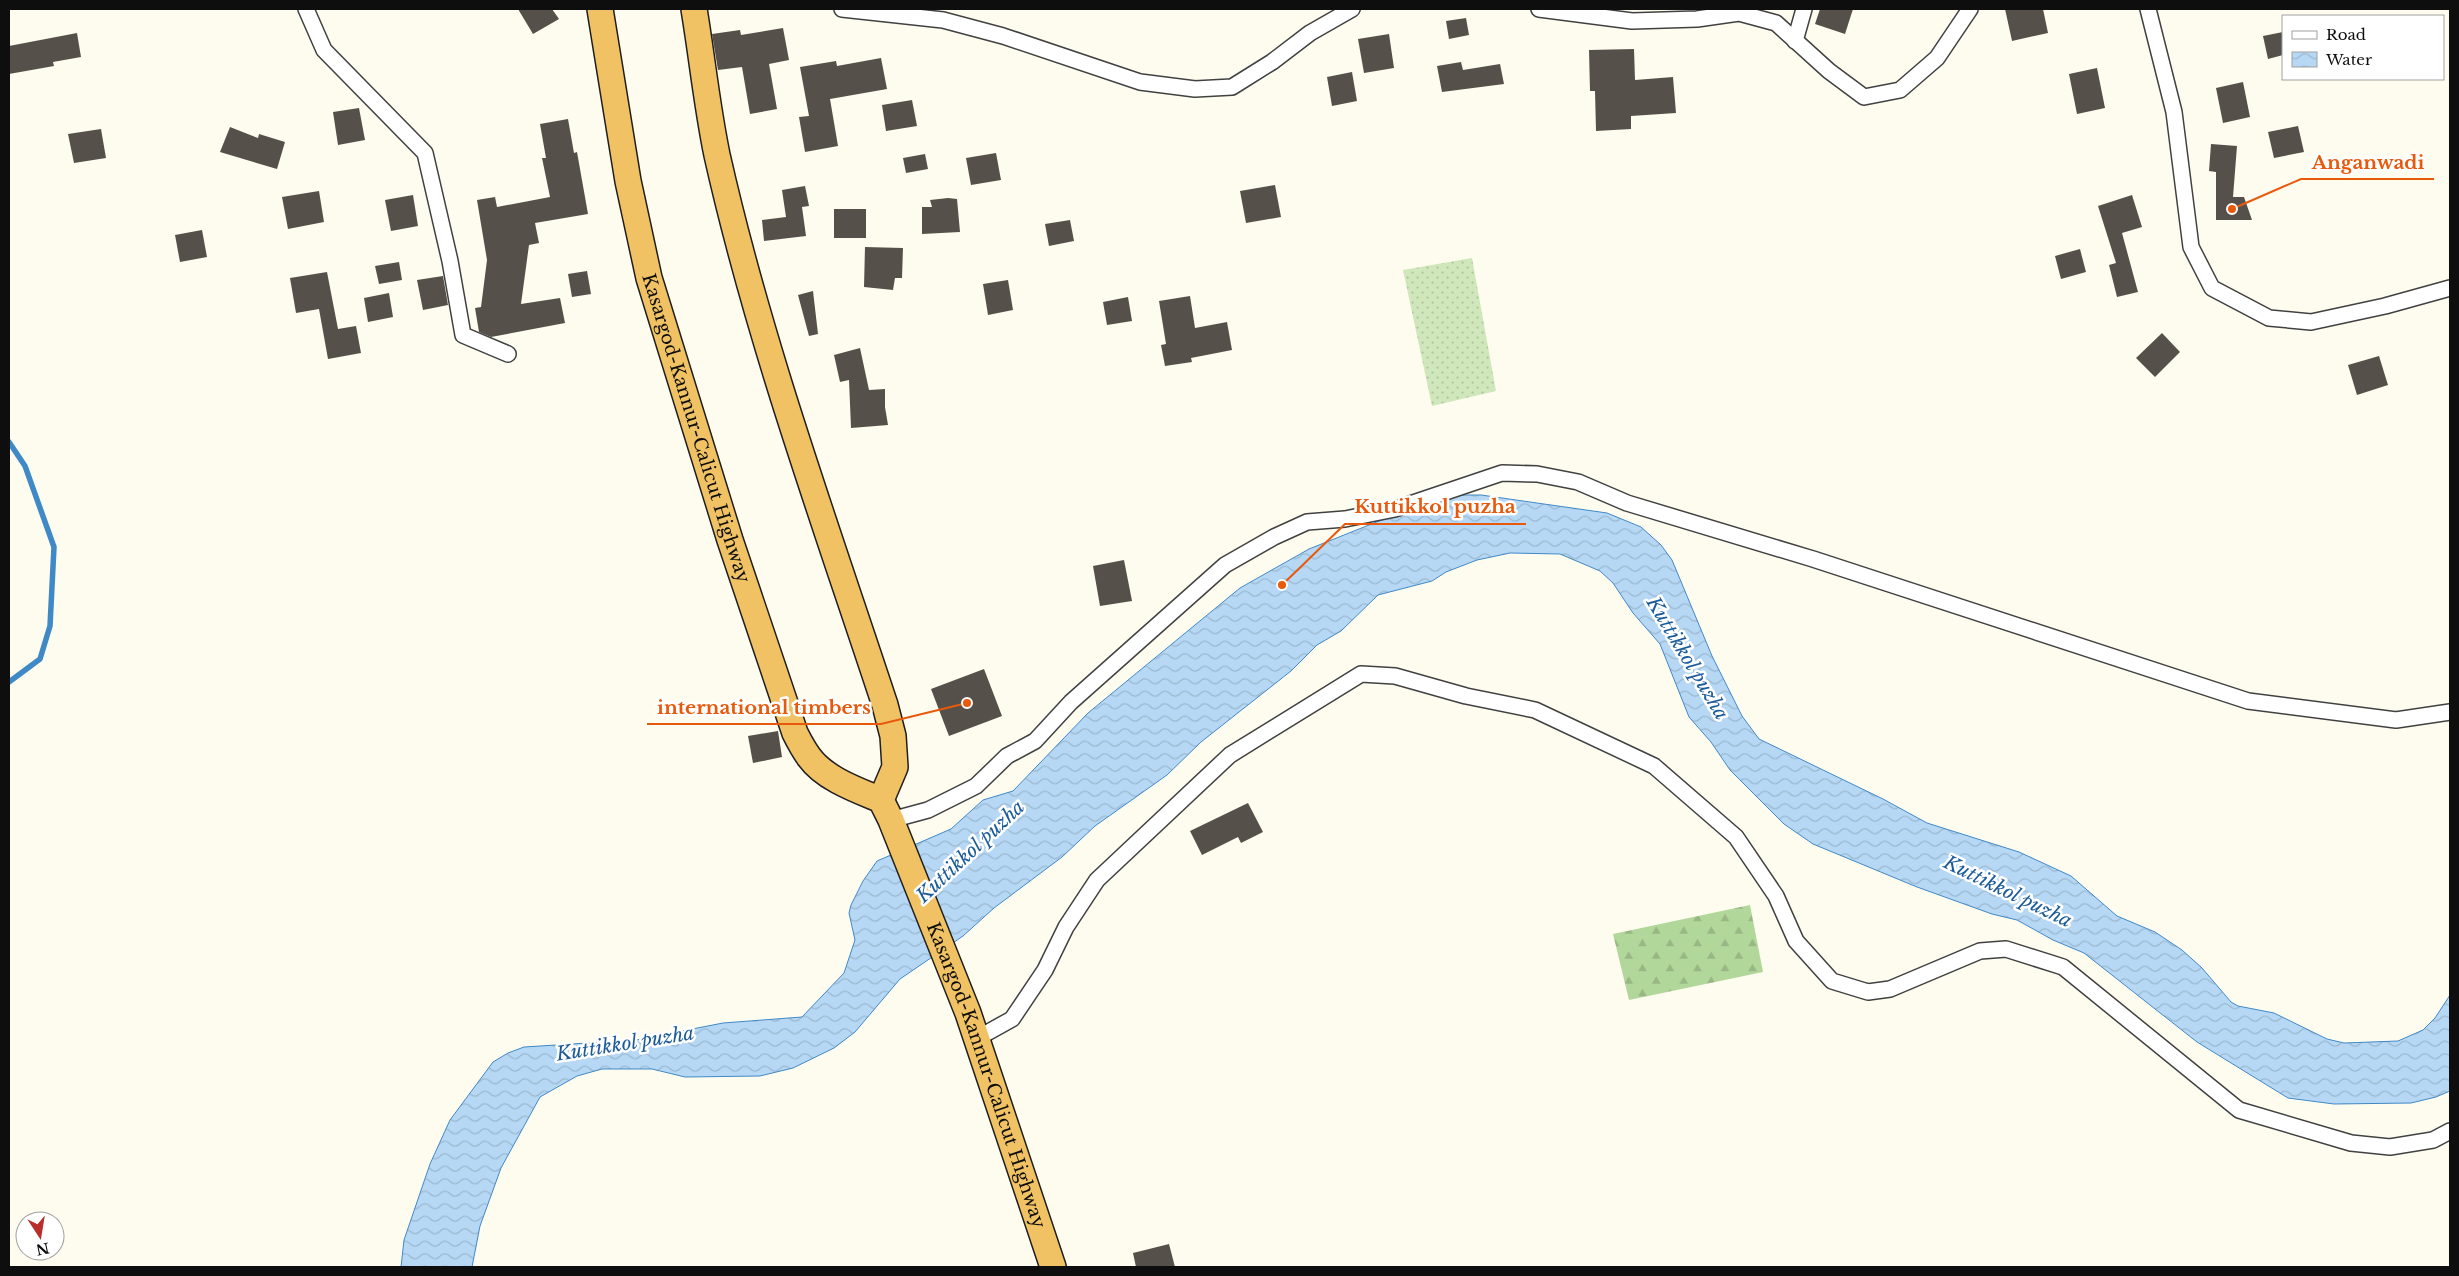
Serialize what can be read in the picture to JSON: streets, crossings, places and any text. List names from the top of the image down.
{
  "streets": {
    "highway": ["Kasargod-Kannur-Calicut Highway"]
  },
  "water": ["Kuttikkol puzha"],
  "places": ["Anganwadi", "Kuttikkol puzha", "international timbers"],
  "legend": ["Road", "Water"],
  "north": "bottom"
}
